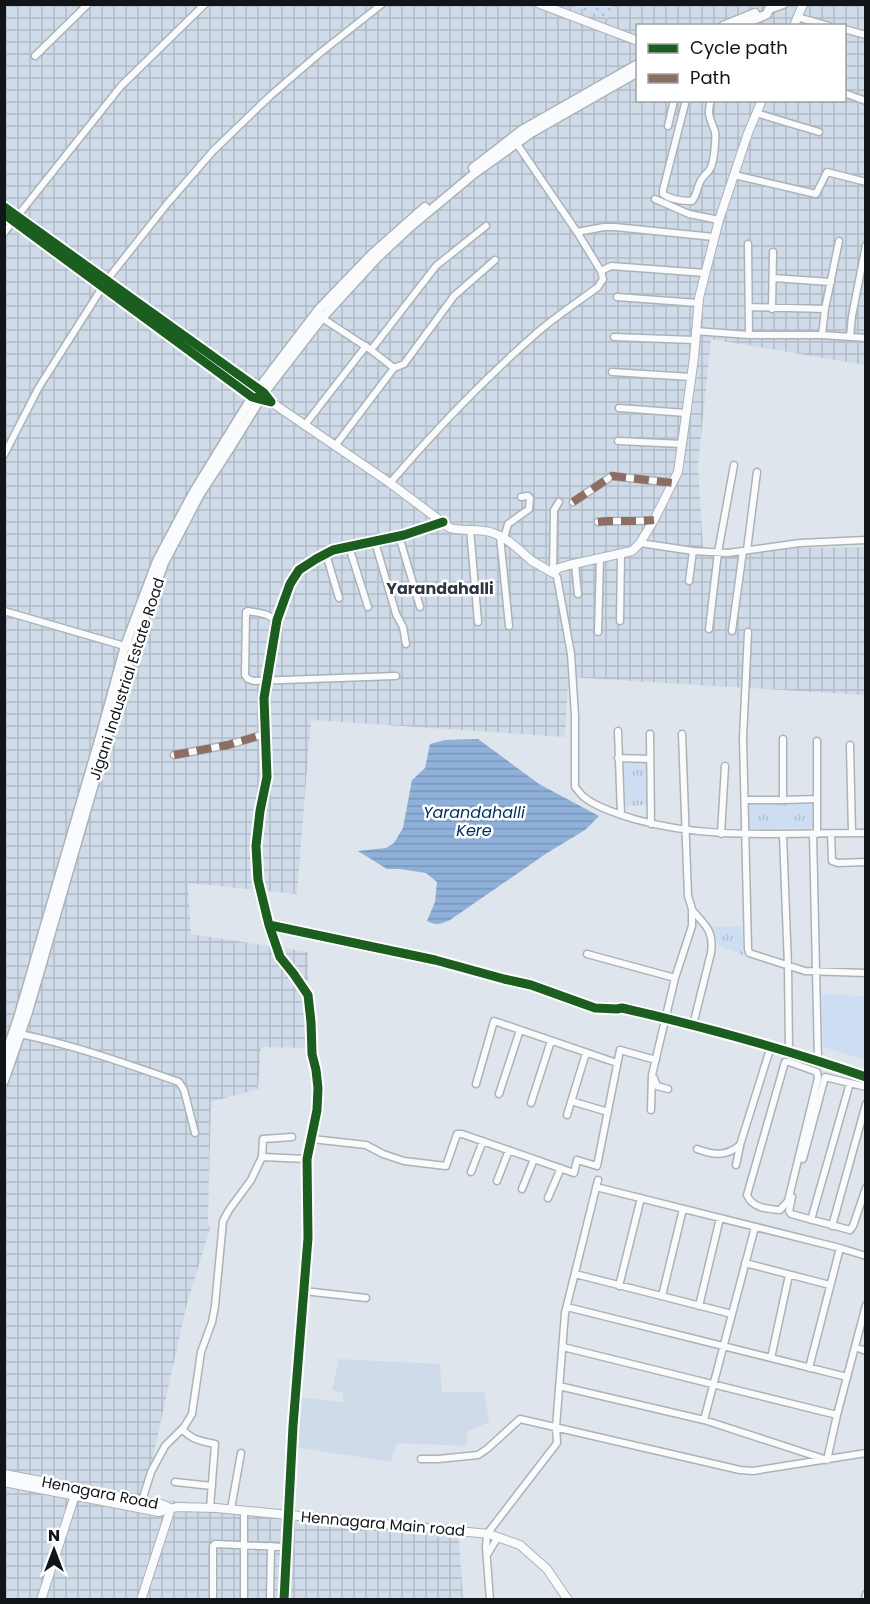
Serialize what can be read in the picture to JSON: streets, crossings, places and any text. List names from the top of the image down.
{
  "streets": {
    "main road": ["Jigani Industrial Estate Road"],
    "street": ["Henagara Road", "Hennagara Main road"]
  },
  "crossings": [
    ["Henagara Road", "Hennagara Main road"]
  ],
  "districts": ["Yarandahalli"],
  "water": ["Yarandahalli Kere"],
  "legend": ["Cycle path", "Path"],
  "north": "top"
}
